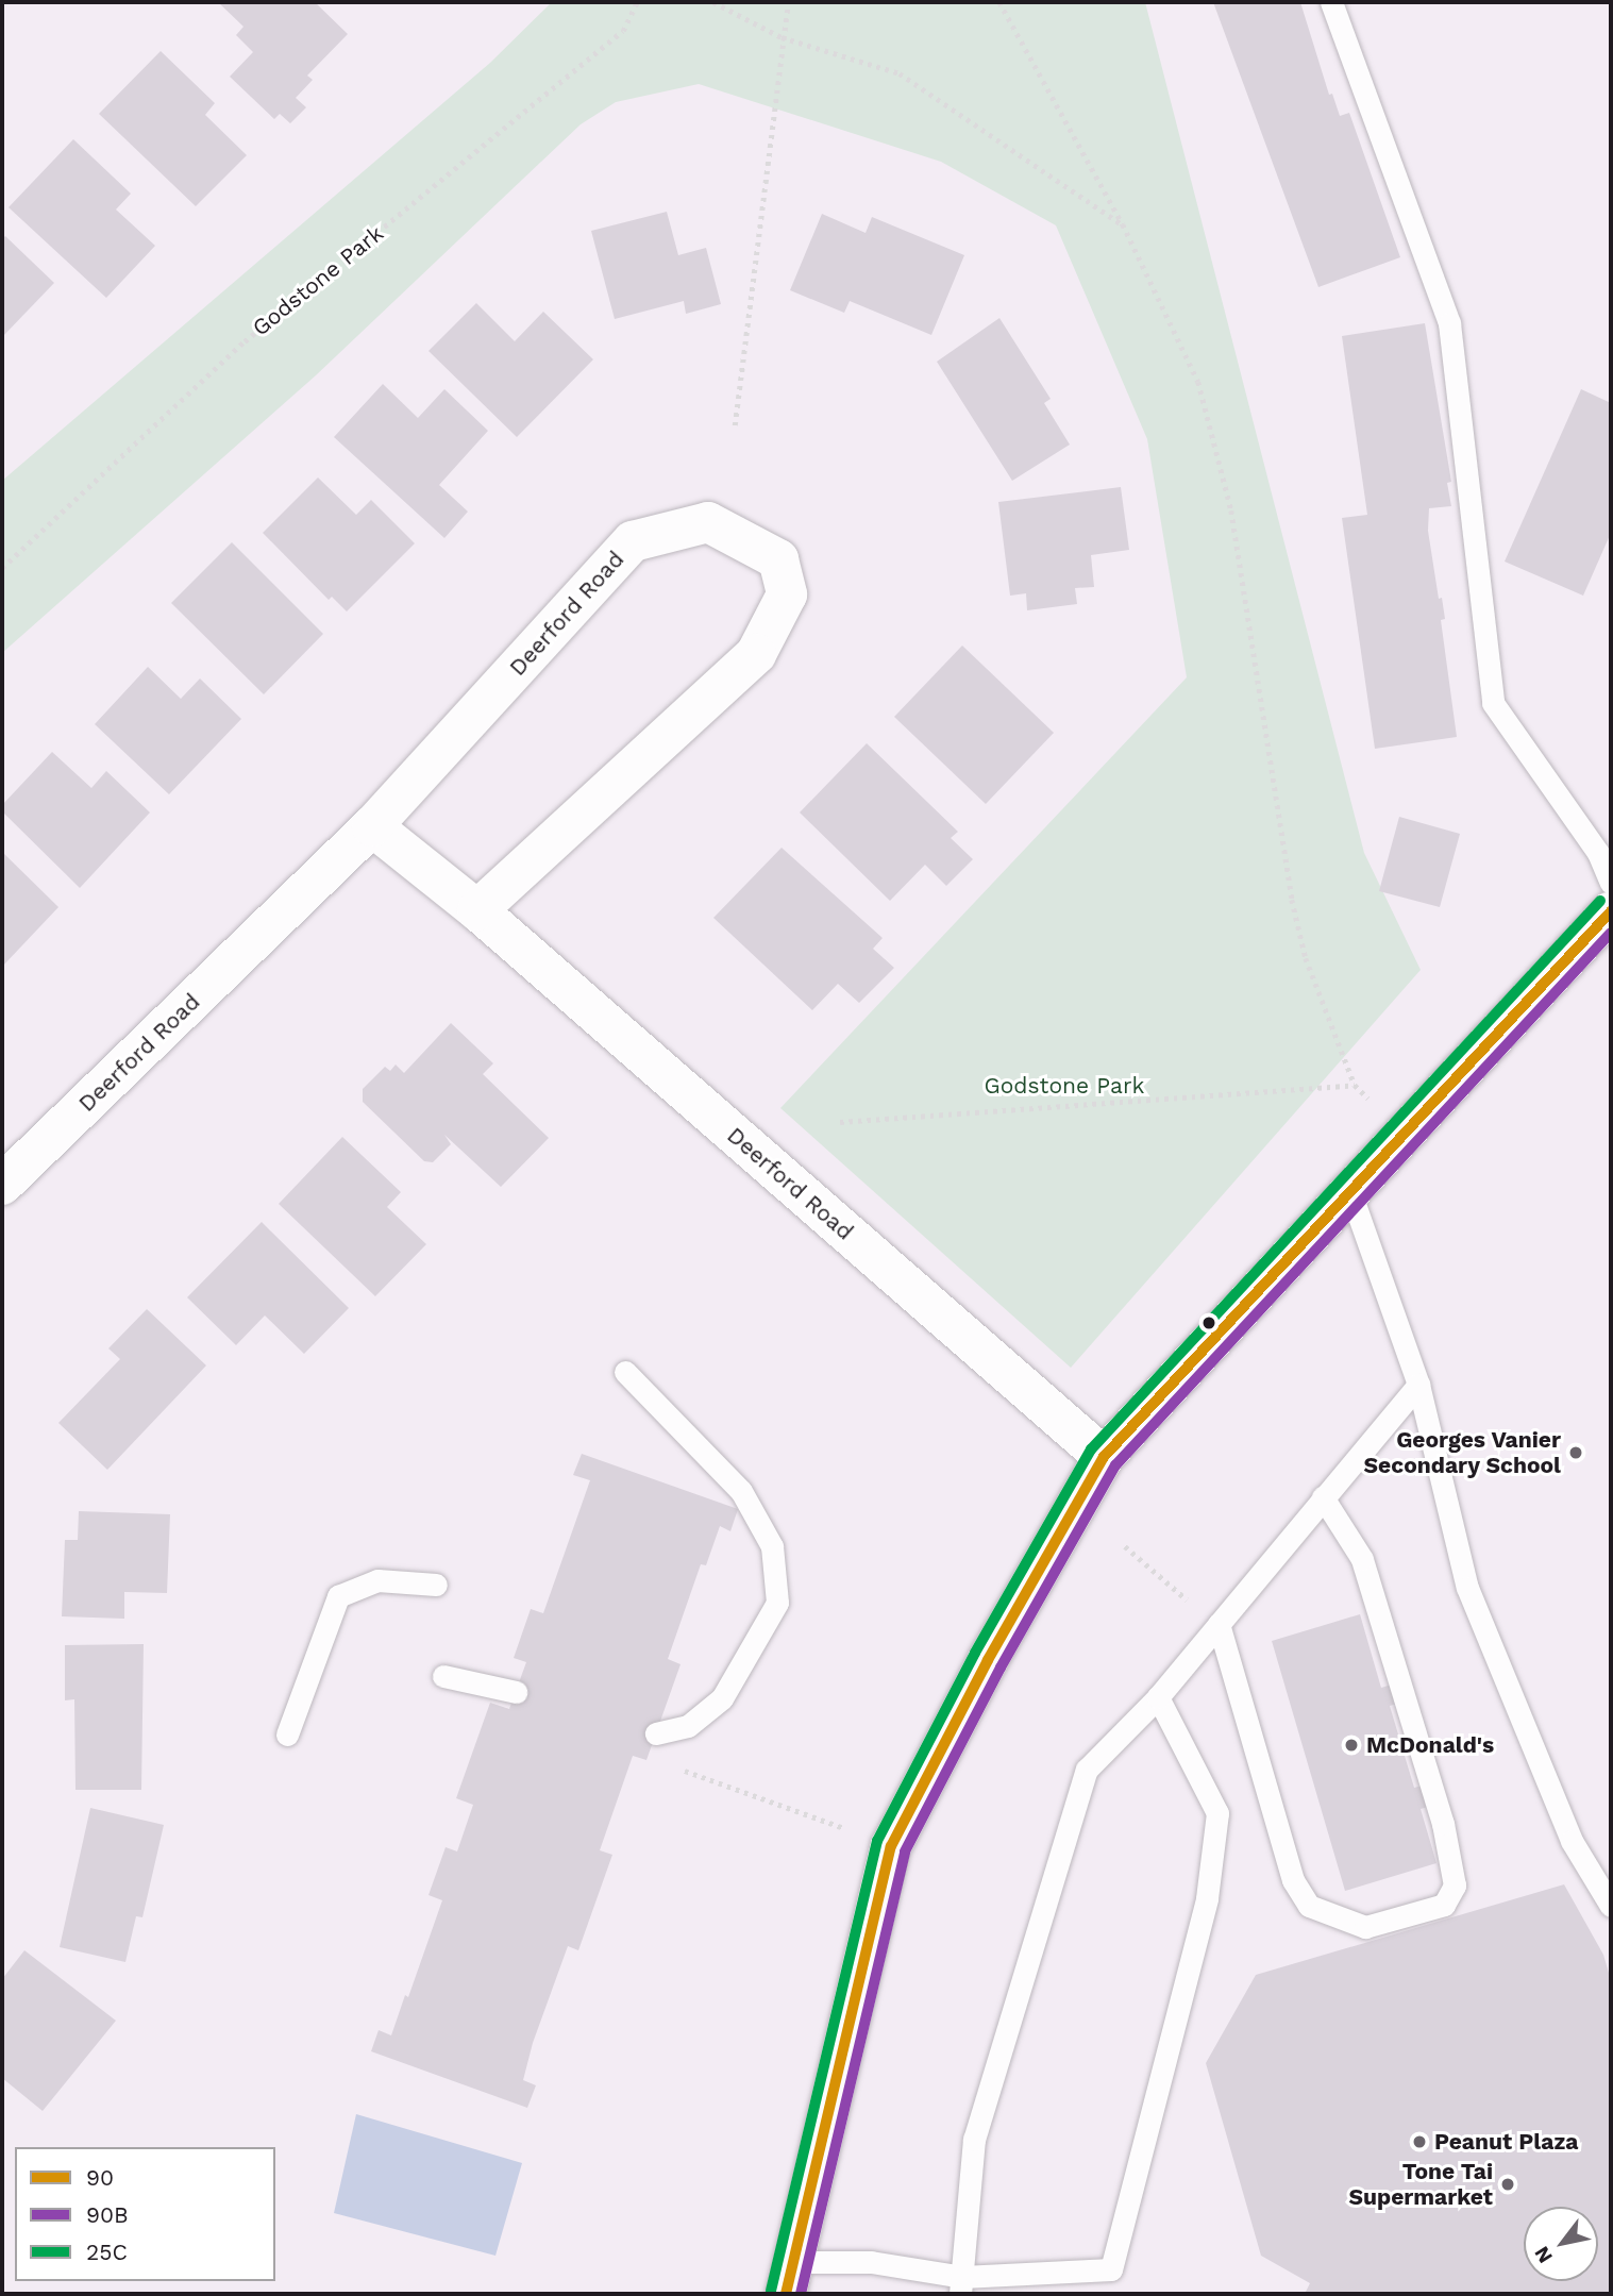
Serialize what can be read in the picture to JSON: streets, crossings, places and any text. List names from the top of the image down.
{
  "streets": {
    "street": ["Deerford Road"],
    "path": ["Godstone Park"]
  },
  "parks": ["Godstone Park"],
  "places": [
    "Georges Vanier Secondary School",
    "McDonald's",
    "Peanut Plaza",
    "Tone Tai Supermarket"
  ],
  "lines": ["transit line 25C", "transit line 90", "transit line 90B"],
  "legend": ["90", "90B", "25C"],
  "north": "bottom left"
}
